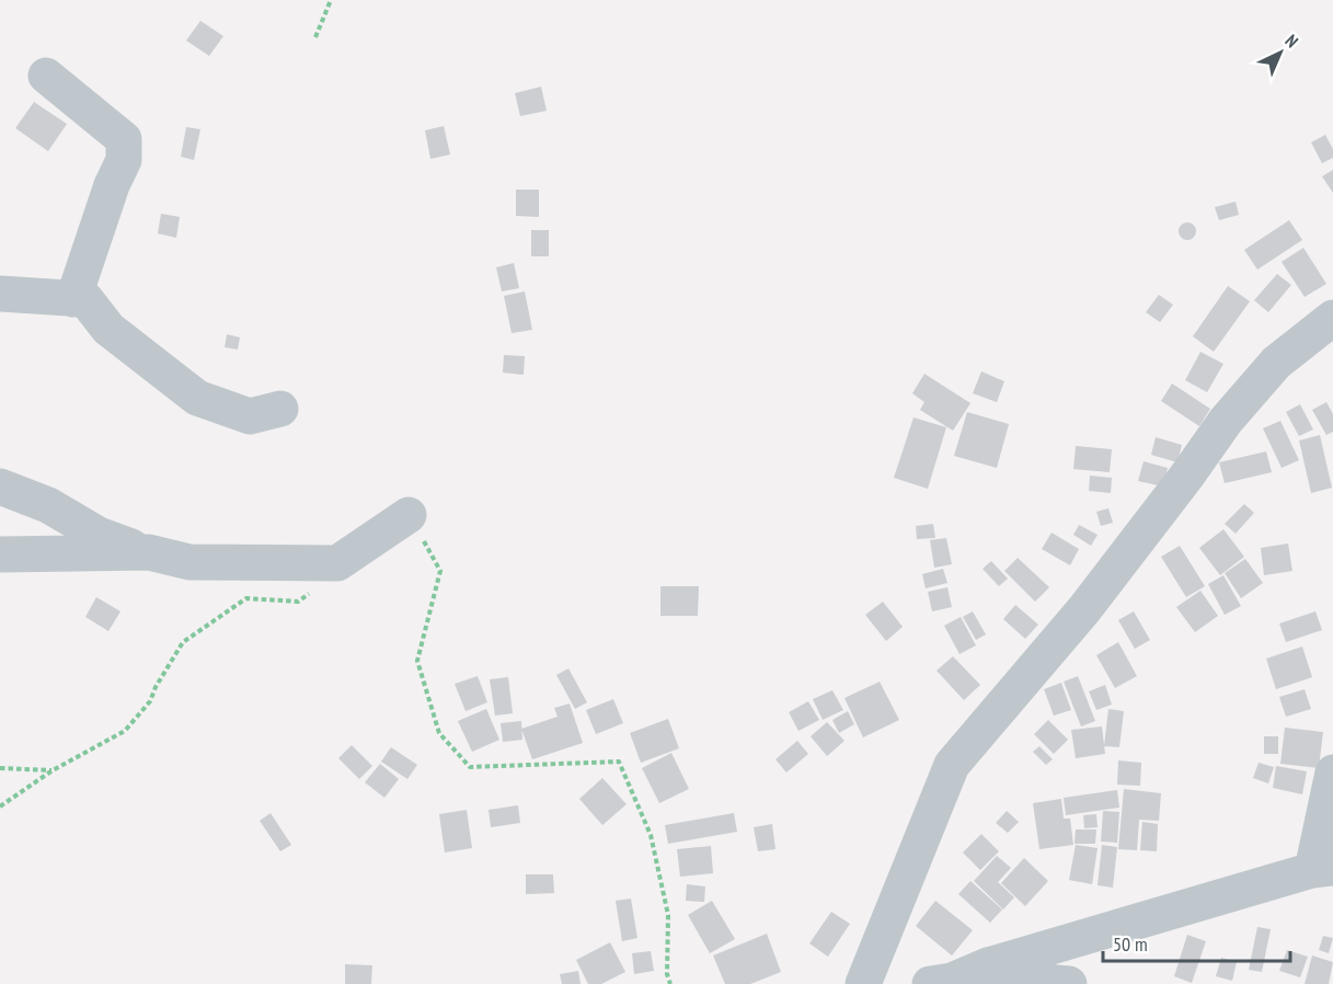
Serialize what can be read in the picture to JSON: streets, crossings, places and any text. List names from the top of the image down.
{
  "scale_bar": "50 m",
  "north": "top right"
}
